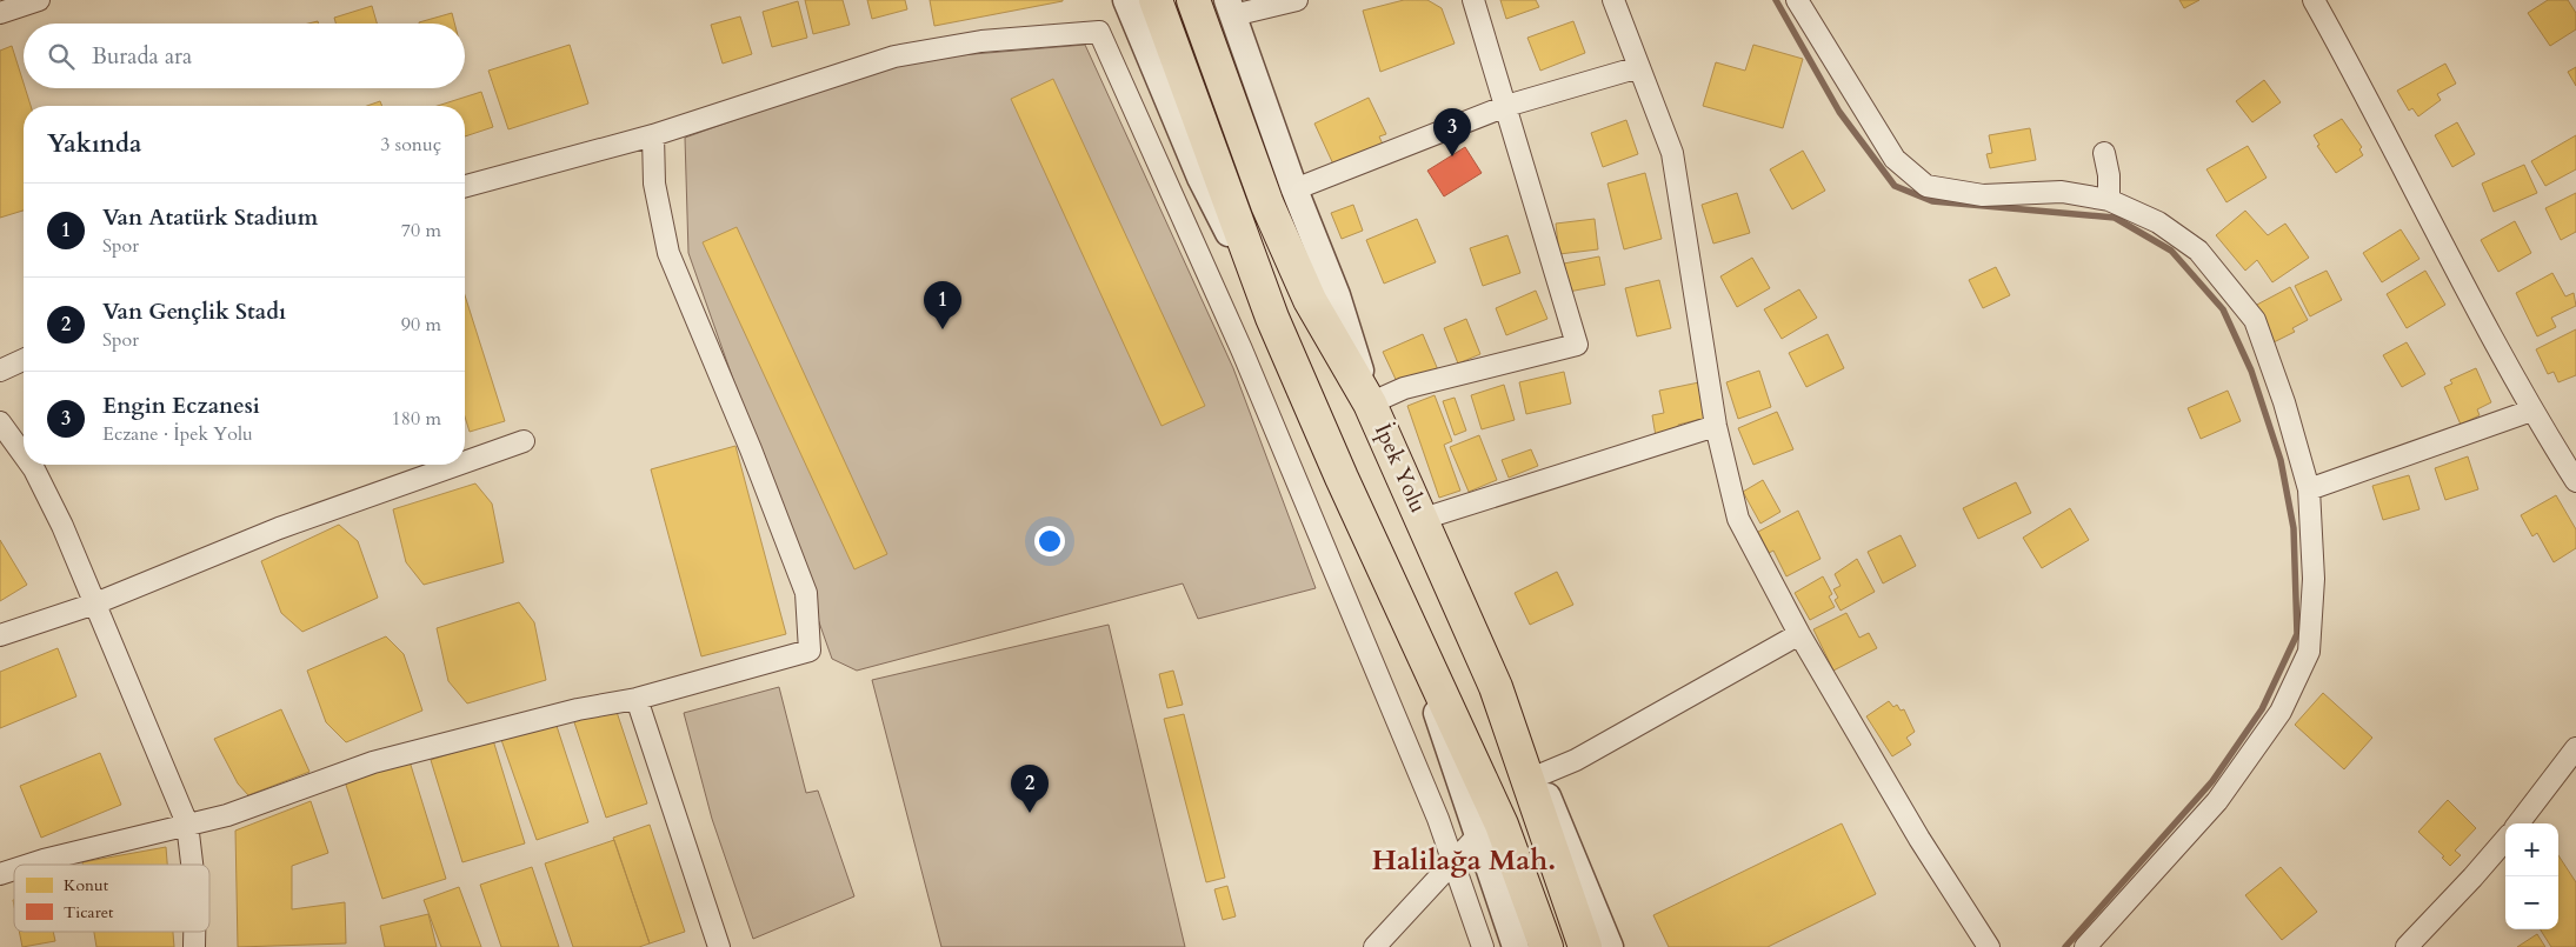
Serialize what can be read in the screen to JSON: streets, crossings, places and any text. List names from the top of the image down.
{
  "streets": {
    "highway": ["İpek Yolu"]
  },
  "districts": ["Halilağa Mah."],
  "legend": ["Konut", "Ticaret"],
  "page": {
    "search": "Burada ara",
    "heading": ["Yakında", "3 sonuç"],
    "pins": ["3", "1", "2"],
    "list": [
      {
        "mark": "1",
        "name": "Van Atatürk Stadium",
        "note": "Spor",
        "value": "70 m"
      },
      {
        "mark": "2",
        "name": "Van Gençlik Stadı",
        "note": "Spor",
        "value": "90 m"
      },
      {
        "mark": "3",
        "name": "Engin Eczanesi",
        "note": "Eczane · İpek Yolu",
        "value": "180 m"
      }
    ],
    "map_buttons": ["+", "−"]
  }
}
